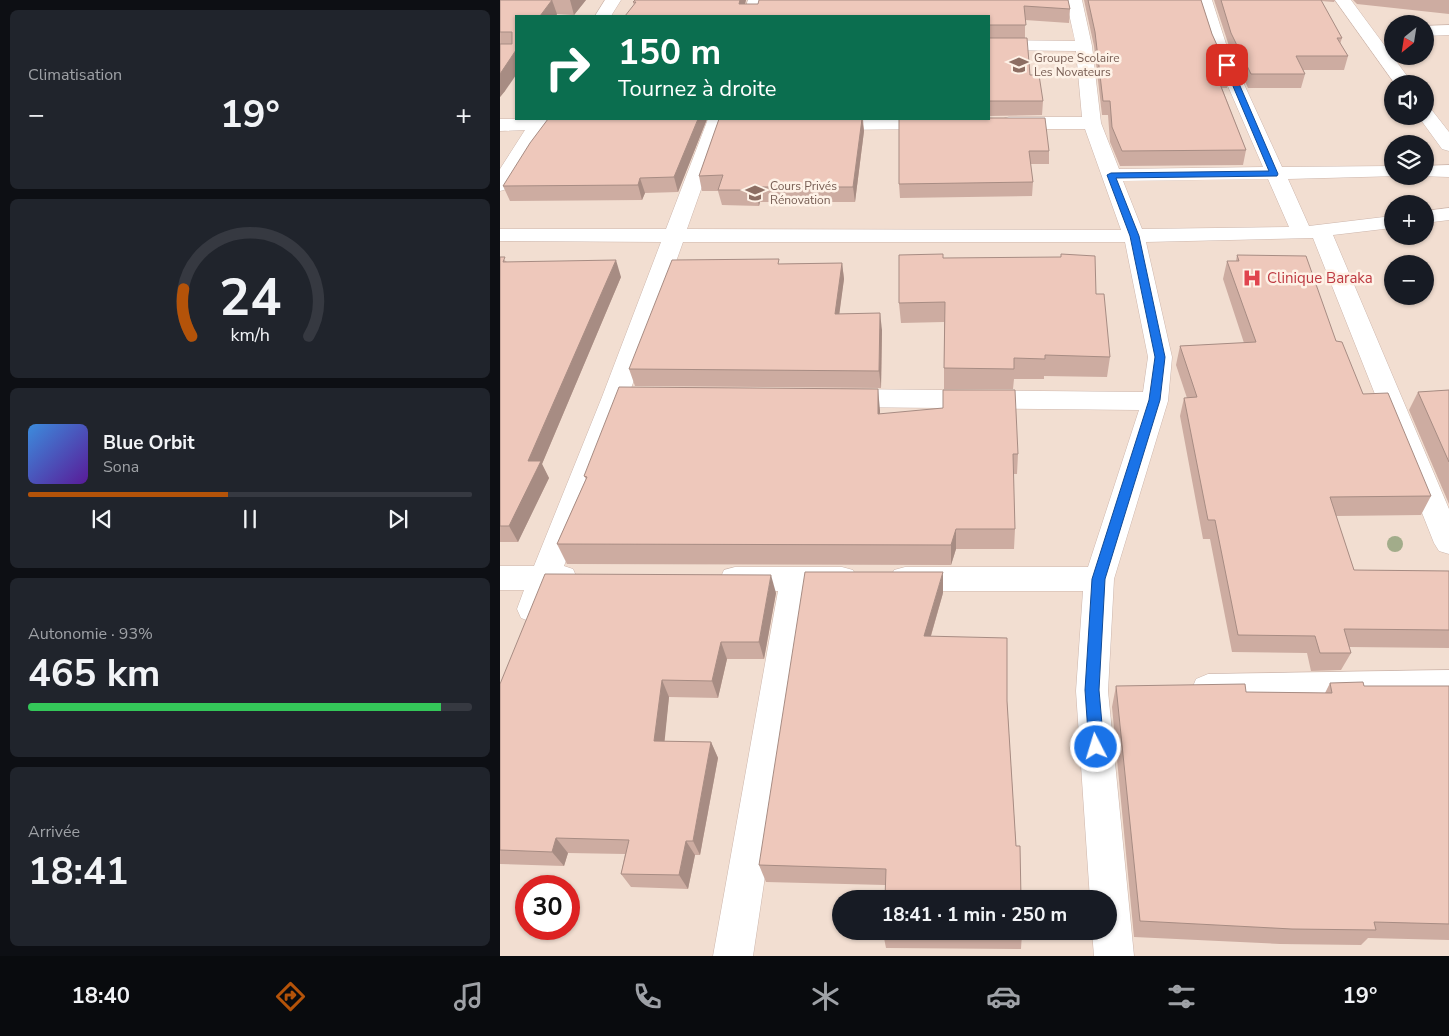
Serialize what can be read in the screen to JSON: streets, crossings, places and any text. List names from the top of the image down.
{
  "places": {
    "school or university": ["Groupe Scolaire Les Novateurs", "Cours Privés Rénovation"],
    "hospital": ["Clinique Baraka"]
  },
  "north": "bottom left",
  "page": {
    "tile": [
      "Climatisation",
      ["Autonomie · 93%", "465 km"],
      ["Arrivée", "18:41"]
    ],
    "map_buttons": ["+", "−"],
    "turn": ["150 m", "Tournez à droite"],
    "heat": ["−", "19°", "+"],
    "song": ["Blue Orbit", "Sona"],
    "limit": "30",
    "trip": "18:41 · 1 min · 250 m",
    "tabs": ["18:40", "19°"],
    "gauge": ["24", "km/h"]
  }
}
